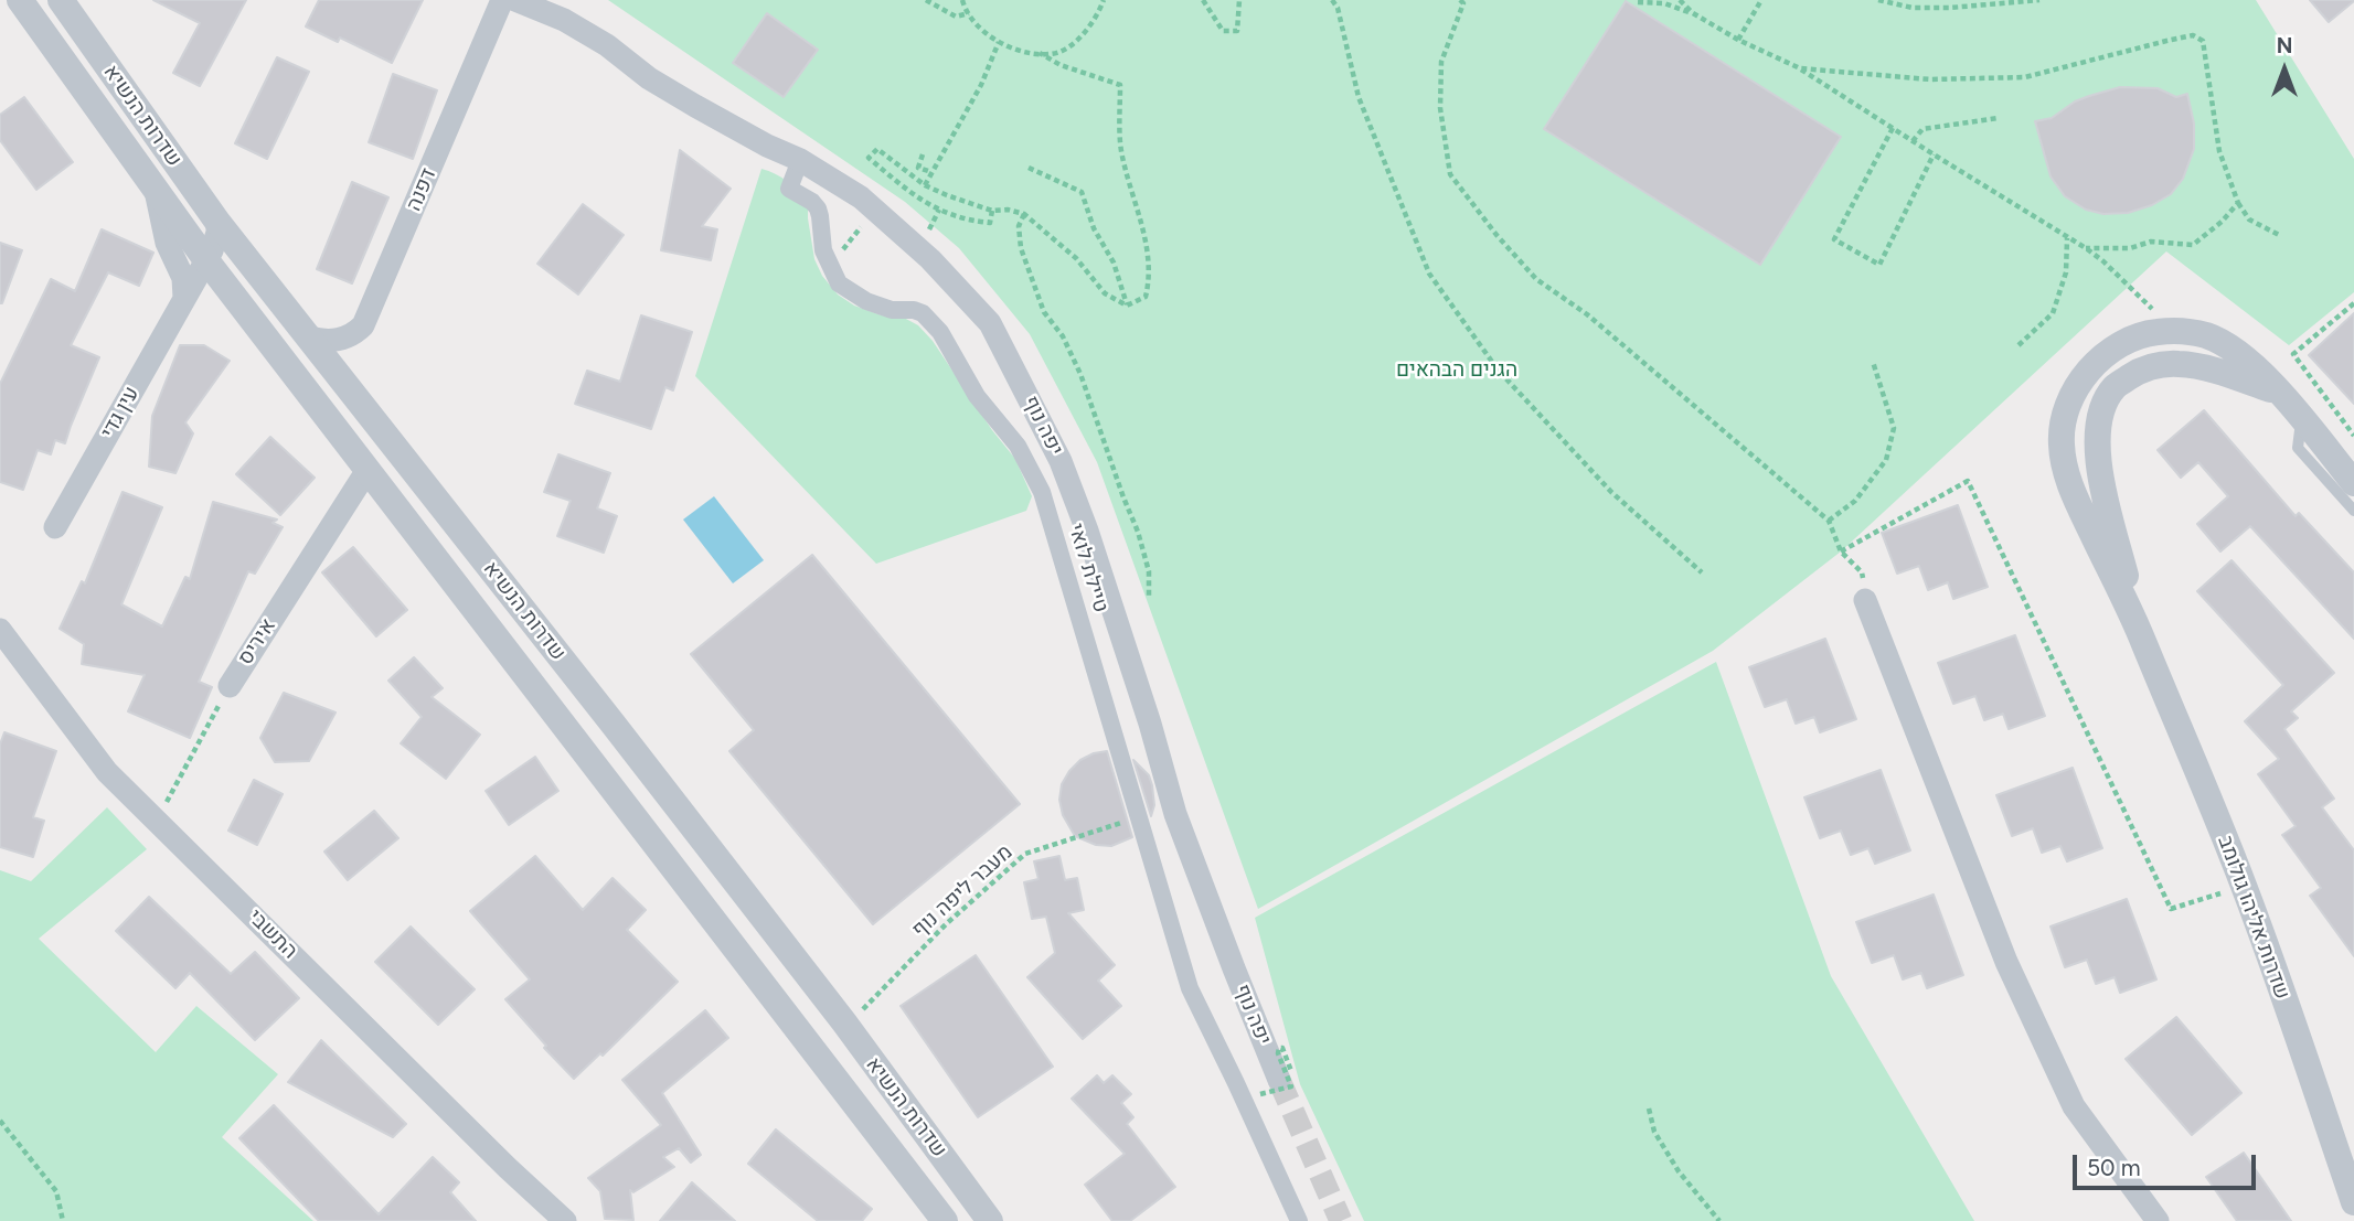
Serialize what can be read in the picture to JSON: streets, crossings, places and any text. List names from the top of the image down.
{
  "streets": {
    "street": [
      "שדרות הנשיא",
      "דפנה",
      "עין גדי",
      "יפה נוף",
      "טיילת לואי",
      "איריס",
      "שדרות אליהו גולומב",
      "התשבי"
    ],
    "path": ["מעבר ליפה נוף"]
  },
  "crossings": [
    ["שדרות הנשיא", "דפנה"],
    ["שדרות הנשיא", "עין גדי"],
    ["שדרות הנשיא", "איריס"],
    ["יפה נוף", "טיילת לואי"],
    ["טיילת לואי", "מעבר ליפה נוף"],
    ["איריס", "התשבי"]
  ],
  "parks": ["הגנים הבהאים"],
  "scale_bar": "50 m",
  "north": "top"
}
